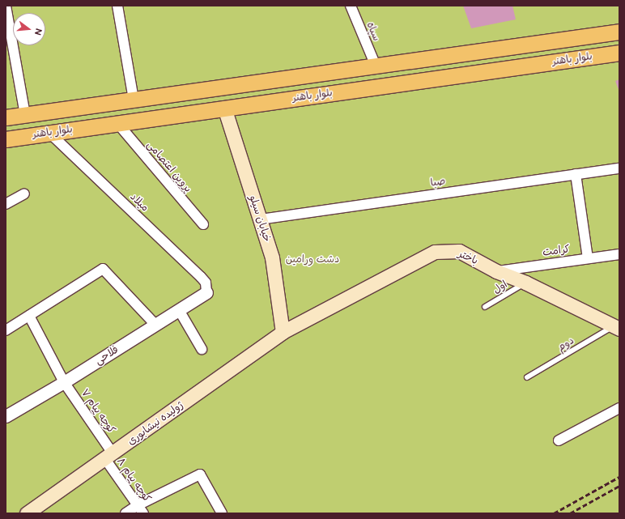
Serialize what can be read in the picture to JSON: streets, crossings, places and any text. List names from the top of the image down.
{
  "streets": {
    "main road": [
      "بلوار باهنر",
      "خیابان سیلو",
      "باختر",
      "ژولیده نیشابوری"
    ],
    "street": [
      "سپاه",
      "پروین اعتصامی",
      "صبا",
      "میلاد",
      "کرامت",
      "فلاحی",
      "کوچه پیام ۷",
      "کوچه پیام ۸"
    ],
    "lane": ["اول", "دوم"]
  },
  "crossings": [
    ["سپاه", "بلوار باهنر"],
    ["بلوار باهنر", "پروین اعتصامی"],
    ["بلوار باهنر", "میلاد"],
    ["بلوار باهنر", "خیابان سیلو"],
    ["صبا", "خیابان سیلو"],
    ["میلاد", "فلاحی"],
    ["خیابان سیلو", "باختر"],
    ["خیابان سیلو", "ژولیده نیشابوری"],
    ["کرامت", "باختر"],
    ["باختر", "اول"],
    ["باختر", "دوم"],
    ["باختر", "ژولیده نیشابوری"],
    ["فلاحی", "کوچه پیام ۷"],
    ["کوچه پیام ۷", "ژولیده نیشابوری"],
    ["کوچه پیام ۷", "کوچه پیام ۸"],
    ["ژولیده نیشابوری", "کوچه پیام ۸"]
  ],
  "parks": ["دشت ورامین"],
  "north": "right"
}
